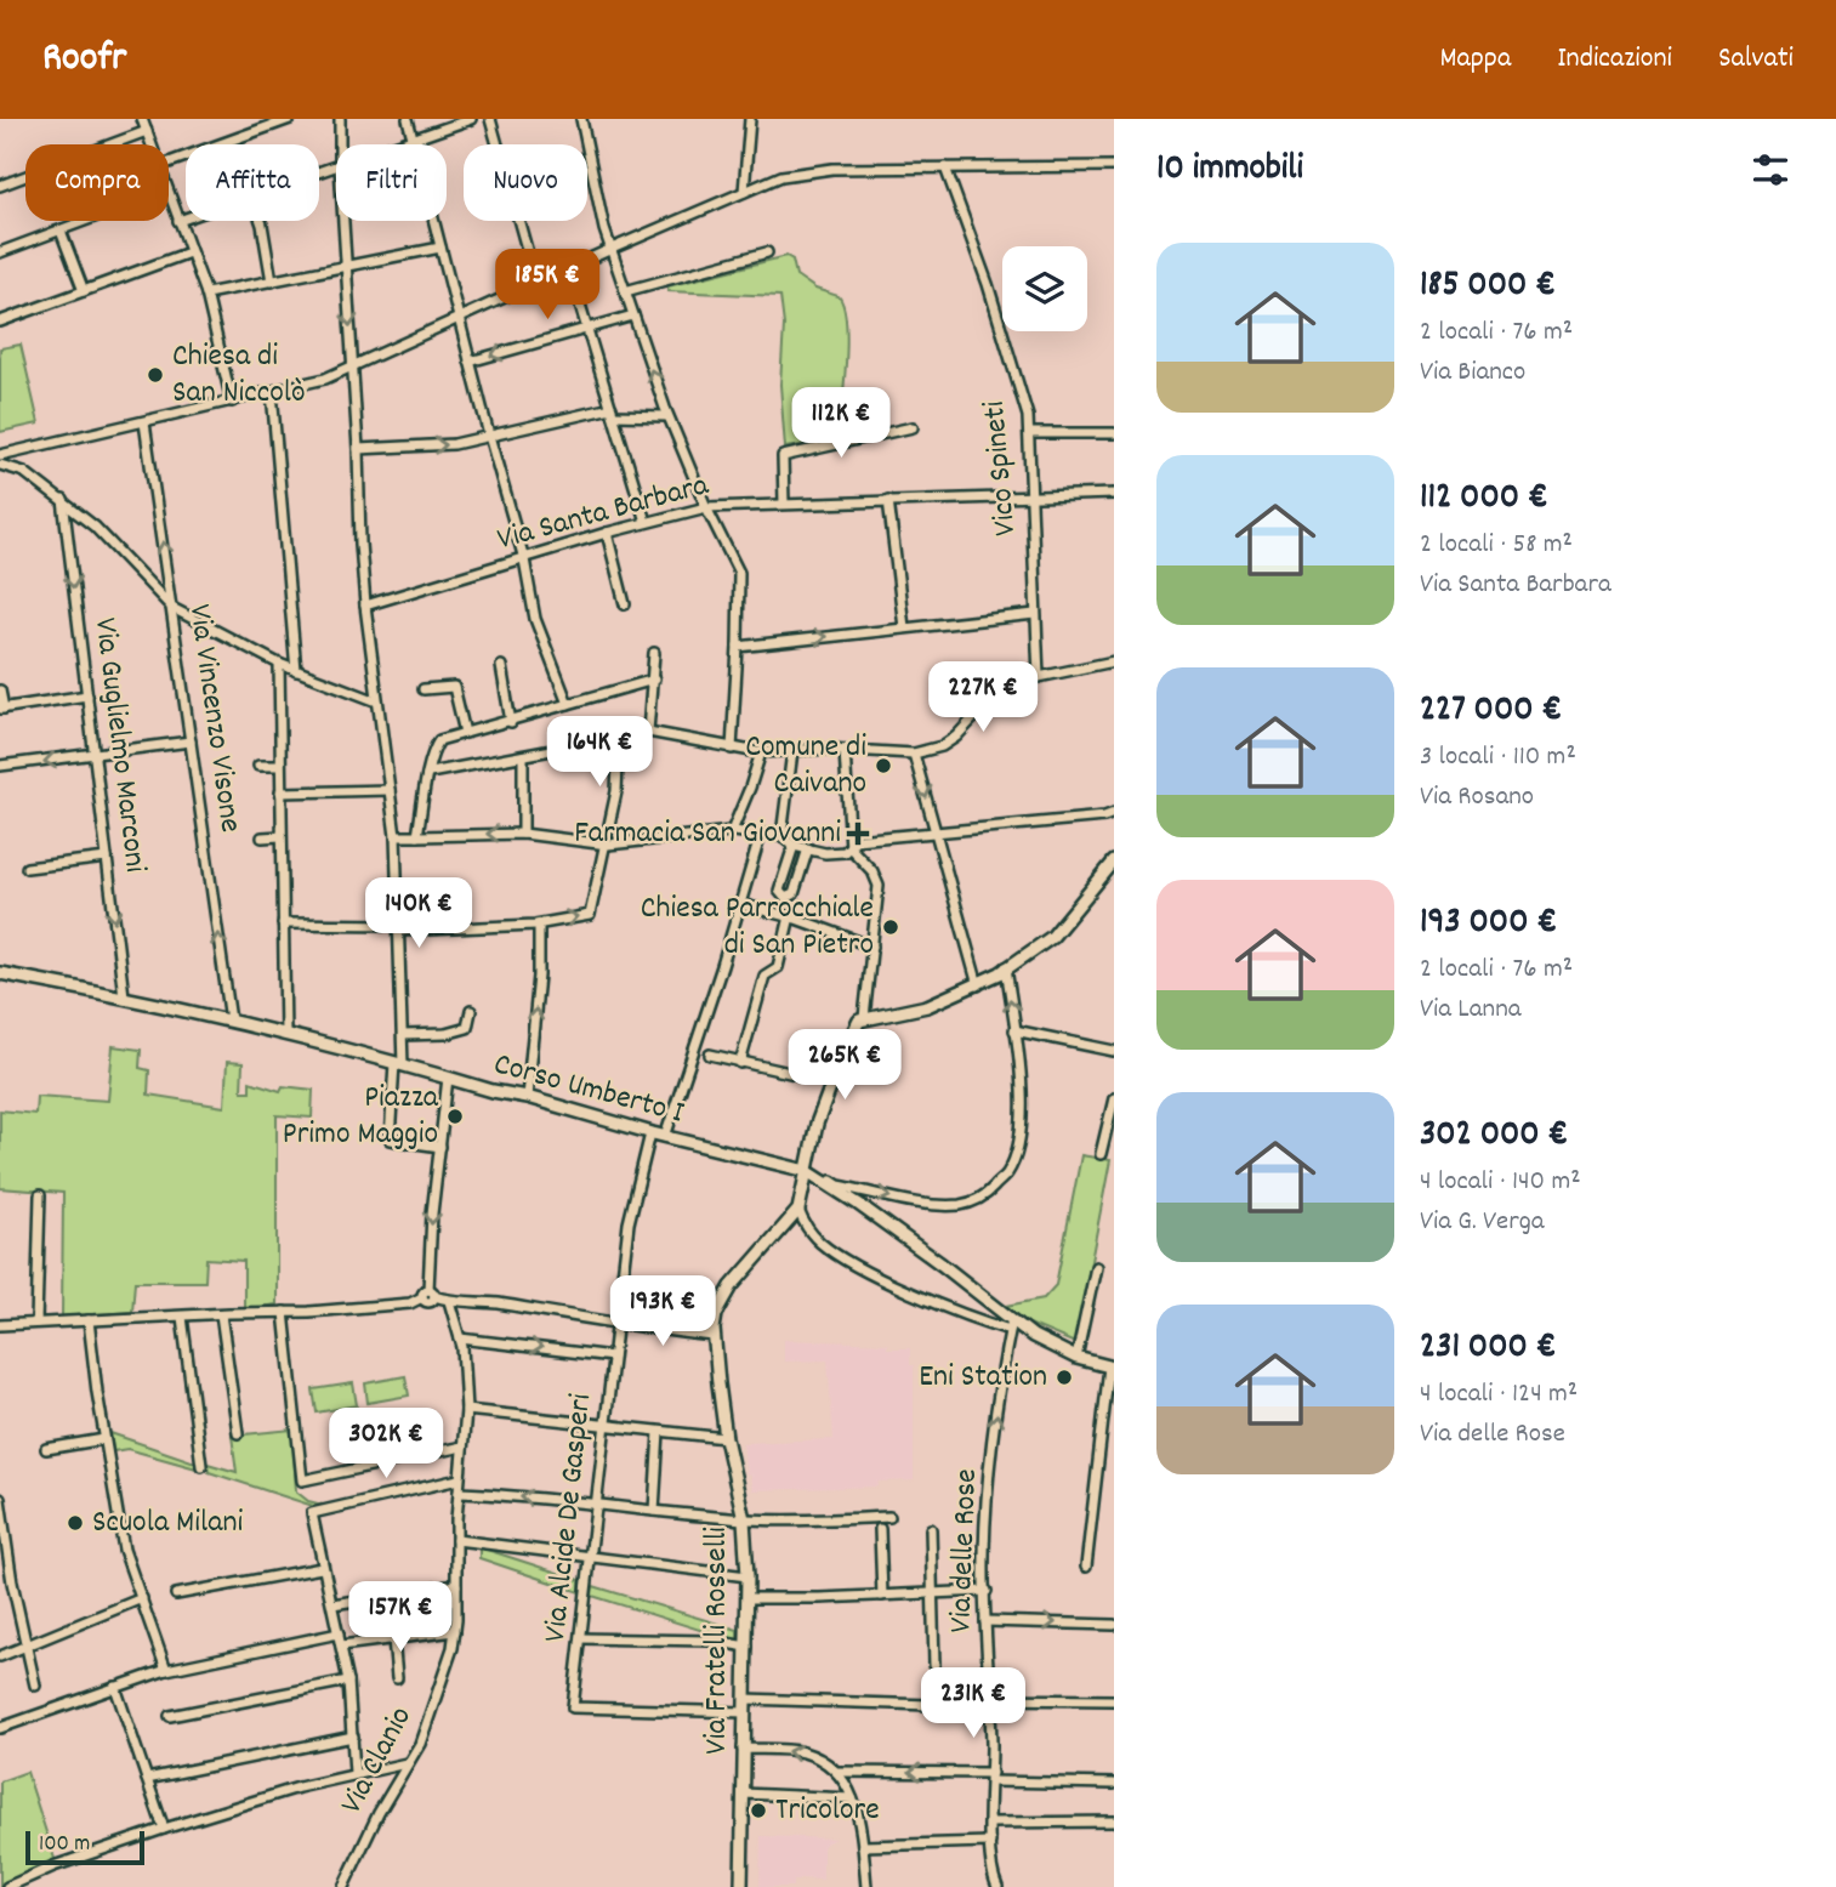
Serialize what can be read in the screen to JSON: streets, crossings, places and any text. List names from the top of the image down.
{
  "streets": {
    "main road": ["Corso Umberto I", "Via Fratelli Rosselli"],
    "street": [
      "Vico Spineti",
      "Via Santa Barbara",
      "Via Vincenzo Visone",
      "Via Guglielmo Marconi",
      "Via Alcide De Gasperi",
      "Via delle Rose",
      "Via Clanio"
    ]
  },
  "crossings": [
    ["Vico Spineti", "Via Santa Barbara"],
    ["Via Vincenzo Visone", "Corso Umberto I"],
    ["Via Guglielmo Marconi", "Corso Umberto I"],
    ["Corso Umberto I", "Via Alcide De Gasperi"],
    ["Corso Umberto I", "Via delle Rose"],
    ["Corso Umberto I", "Via Fratelli Rosselli"],
    ["Via Alcide De Gasperi", "Via Fratelli Rosselli"]
  ],
  "one_way": ["Via Guglielmo Marconi"],
  "places": {
    "other": [
      "Chiesa di San Niccolò",
      "Comune di Caivano",
      "Chiesa Parrocchiale di San Pietro",
      "Piazza Primo Maggio",
      "Eni Station",
      "Scuola Milani",
      "Tricolore"
    ],
    "health": ["Farmacia San Giovanni"]
  },
  "scale_bar": "100 m",
  "page": {
    "header": "Roofr",
    "nav": ["Mappa", "Indicazioni", "Salvati"],
    "heading": "10 immobili",
    "chip": [
      "Compra",
      "Affitta",
      "Filtri",
      "Nuovo"
    ],
    "list": [
      {
        "name": "185 000 €",
        "note": "2 locali · 76 m² · Via Bianco"
      },
      {
        "name": "112 000 €",
        "note": "2 locali · 58 m² · Via Santa Barbara"
      },
      {
        "name": "227 000 €",
        "note": "3 locali · 110 m² · Via Rosano"
      },
      {
        "name": "193 000 €",
        "note": "2 locali · 76 m² · Via Lanna"
      },
      {
        "name": "302 000 €",
        "note": "4 locali · 140 m² · Via G. Verga"
      },
      {
        "name": "231 000 €",
        "note": "4 locali · 124 m² · Via delle Rose"
      }
    ],
    "price": [
      "185K €",
      "112K €",
      "227K €",
      "164K €",
      "140K €",
      "265K €",
      "193K €",
      "302K €",
      "157K €",
      "231K €"
    ],
    "scale": "100 m"
  }
}
